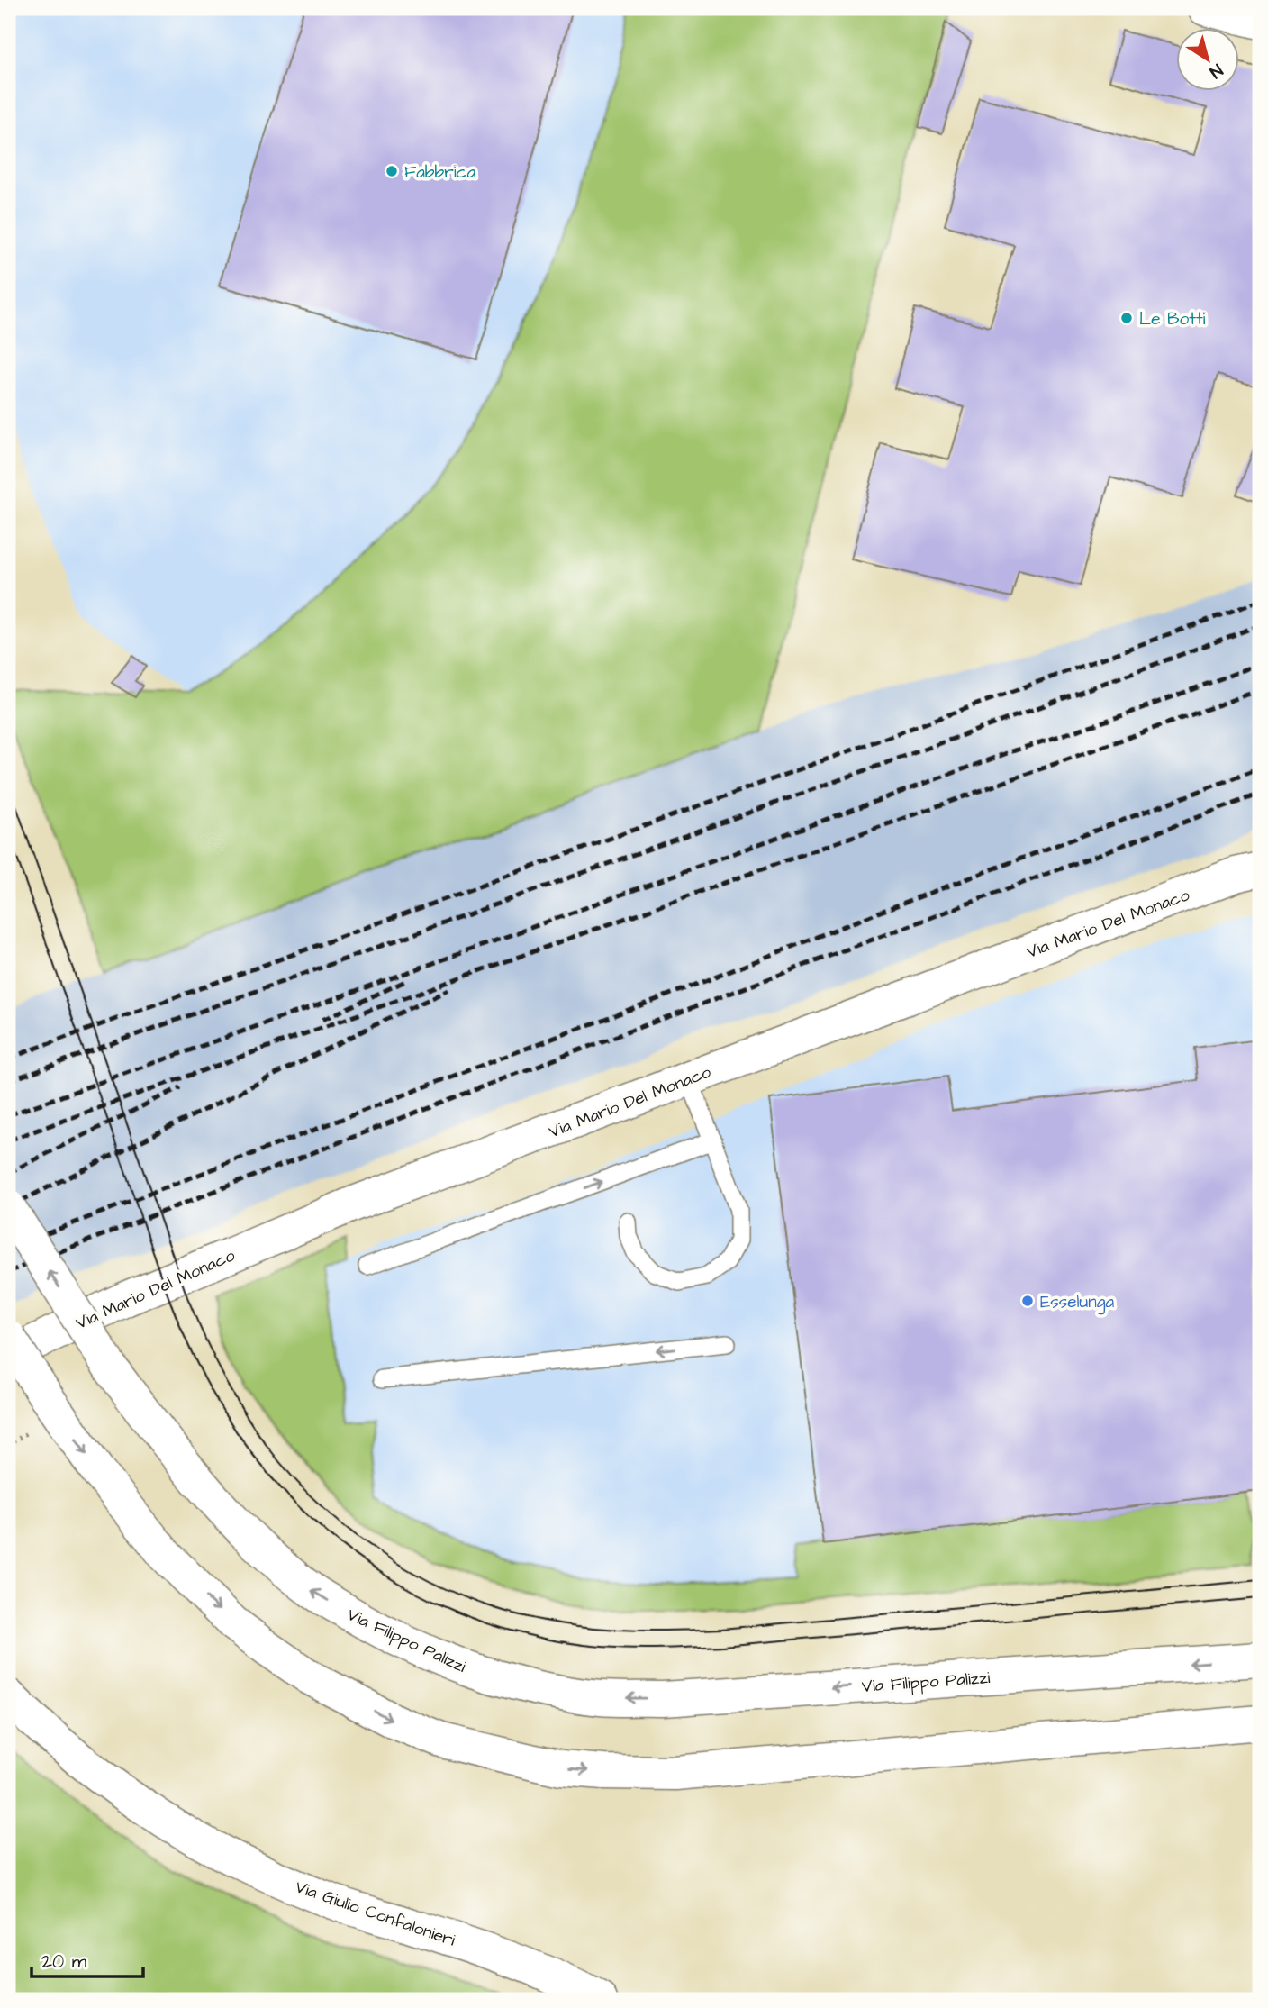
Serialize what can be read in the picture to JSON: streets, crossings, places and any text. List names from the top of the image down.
{
  "streets": {
    "main road": ["Via Mario Del Monaco", "Via Filippo Palizzi", "Via Giulio Confalonieri"]
  },
  "places": ["Fabbrica", "Le Botti", "Esselunga"],
  "scale_bar": "20 m",
  "north": "bottom right"
}
